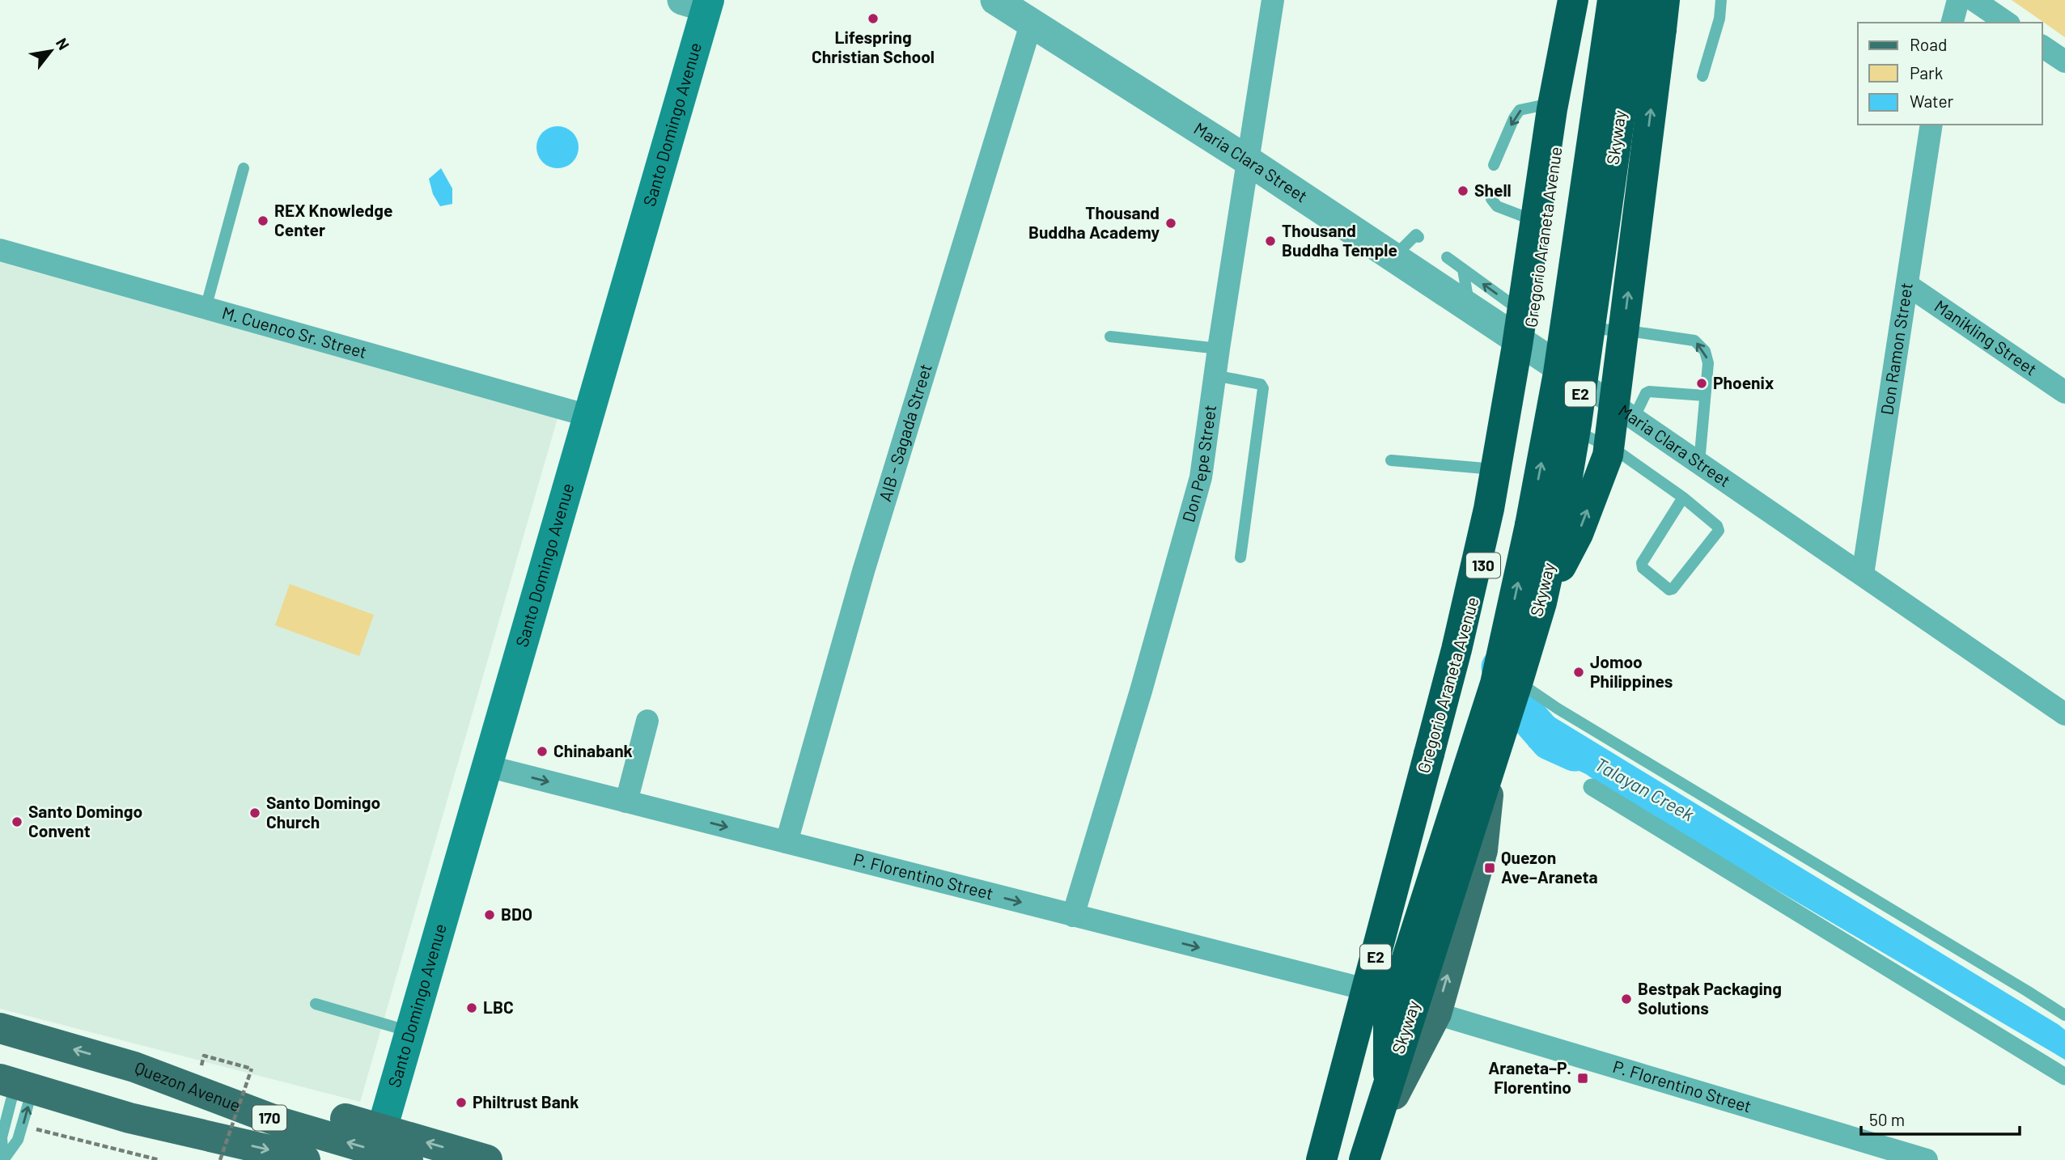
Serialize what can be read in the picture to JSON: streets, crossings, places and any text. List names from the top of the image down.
{
  "streets": {
    "highway": ["Skyway", "E2"],
    "main road": [
      "Santo Domingo Avenue",
      "Gregorio Araneta Avenue",
      "130",
      "Quezon Avenue",
      "170"
    ],
    "street": [
      "Maria Clara Street",
      "M. Cuenco Sr. Street",
      "Manikling Street",
      "Don Ramon Street",
      "AIB - Sagada Street",
      "Don Pepe Street",
      "P. Florentino Street"
    ]
  },
  "crossings": [
    ["Santo Domingo Avenue", "M. Cuenco Sr. Street"],
    ["Santo Domingo Avenue", "P. Florentino Street"],
    ["Maria Clara Street", "Gregorio Araneta Avenue"],
    ["Maria Clara Street", "Don Ramon Street"],
    ["Maria Clara Street", "AIB - Sagada Street"],
    ["Maria Clara Street", "Don Pepe Street"],
    ["Gregorio Araneta Avenue", "P. Florentino Street"],
    ["Manikling Street", "Don Ramon Street"],
    ["AIB - Sagada Street", "P. Florentino Street"],
    ["Don Pepe Street", "P. Florentino Street"]
  ],
  "one_way": ["P. Florentino Street"],
  "water": ["Talayan Creek"],
  "places": {
    "other": [
      "Lifespring Christian School",
      "Shell",
      "REX Knowledge Center",
      "Thousand Buddha Academy",
      "Thousand Buddha Temple",
      "Phoenix",
      "Jomoo Philippines",
      "Chinabank",
      "Santo Domingo Church",
      "Santo Domingo Convent",
      "BDO",
      "Bestpak Packaging Solutions",
      "LBC",
      "Philtrust Bank"
    ],
    "transit": ["Quezon Ave–Araneta", "Araneta–P. Florentino"]
  },
  "legend": ["Road", "Park", "Water"],
  "scale_bar": "50 m",
  "north": "top right"
}
